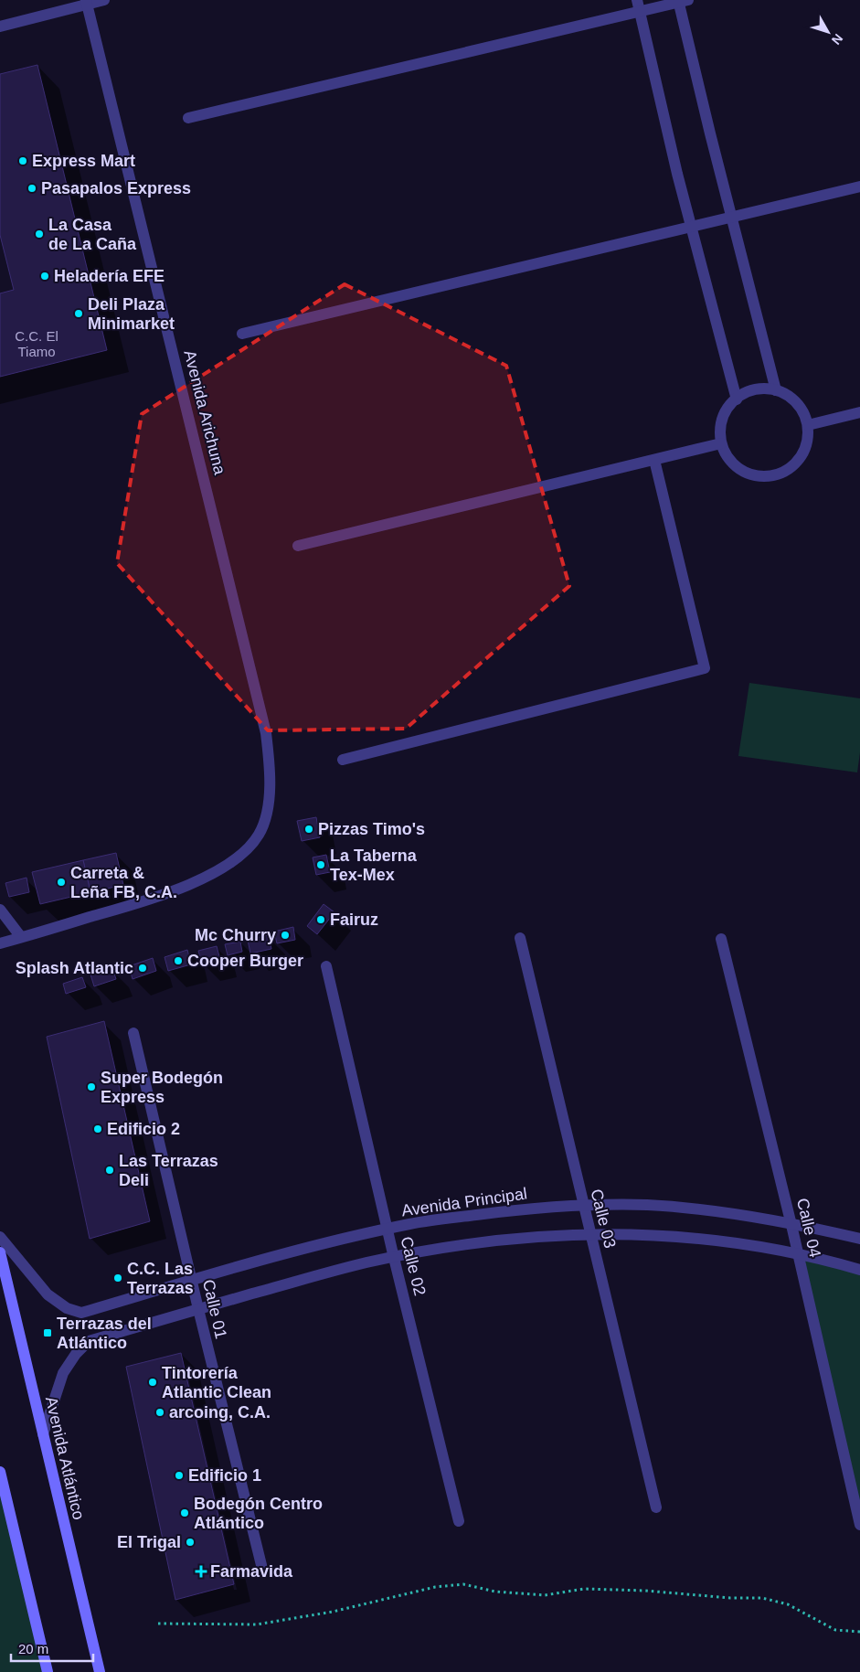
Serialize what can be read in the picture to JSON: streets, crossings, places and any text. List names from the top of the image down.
{
  "streets": {
    "main road": ["Avenida Atlántico"],
    "street": [
      "Avenida Arichuna",
      "Avenida Principal",
      "Calle 03",
      "Calle 04",
      "Calle 02",
      "Calle 01"
    ]
  },
  "crossings": [
    ["Avenida Principal", "Calle 03"],
    ["Avenida Principal", "Calle 04"],
    ["Avenida Principal", "Calle 02"],
    ["Avenida Principal", "Calle 01"]
  ],
  "places": {
    "other": [
      "Express Mart",
      "Pasapalos Express",
      "La Casa de La Caña",
      "Heladería EFE",
      "Deli Plaza Minimarket",
      "Pizzas Timo's",
      "La Taberna Tex-Mex",
      "Carreta & Leña FB, C.A.",
      "Fairuz",
      "Mc Churry",
      "Cooper Burger",
      "Splash Atlantic",
      "Super Bodegón Express",
      "Edificio 2",
      "Las Terrazas Deli",
      "C.C. Las Terrazas",
      "Tintorería Atlantic Clean",
      "arcoing, C.A.",
      "Edificio 1",
      "Bodegón Centro Atlántico",
      "El Trigal"
    ],
    "transit": ["Terrazas del Atlántico"],
    "health": ["Farmavida"]
  },
  "house_numbers": ["C.C. El Tiamo"],
  "scale_bar": "20 m",
  "north": "bottom right"
}
